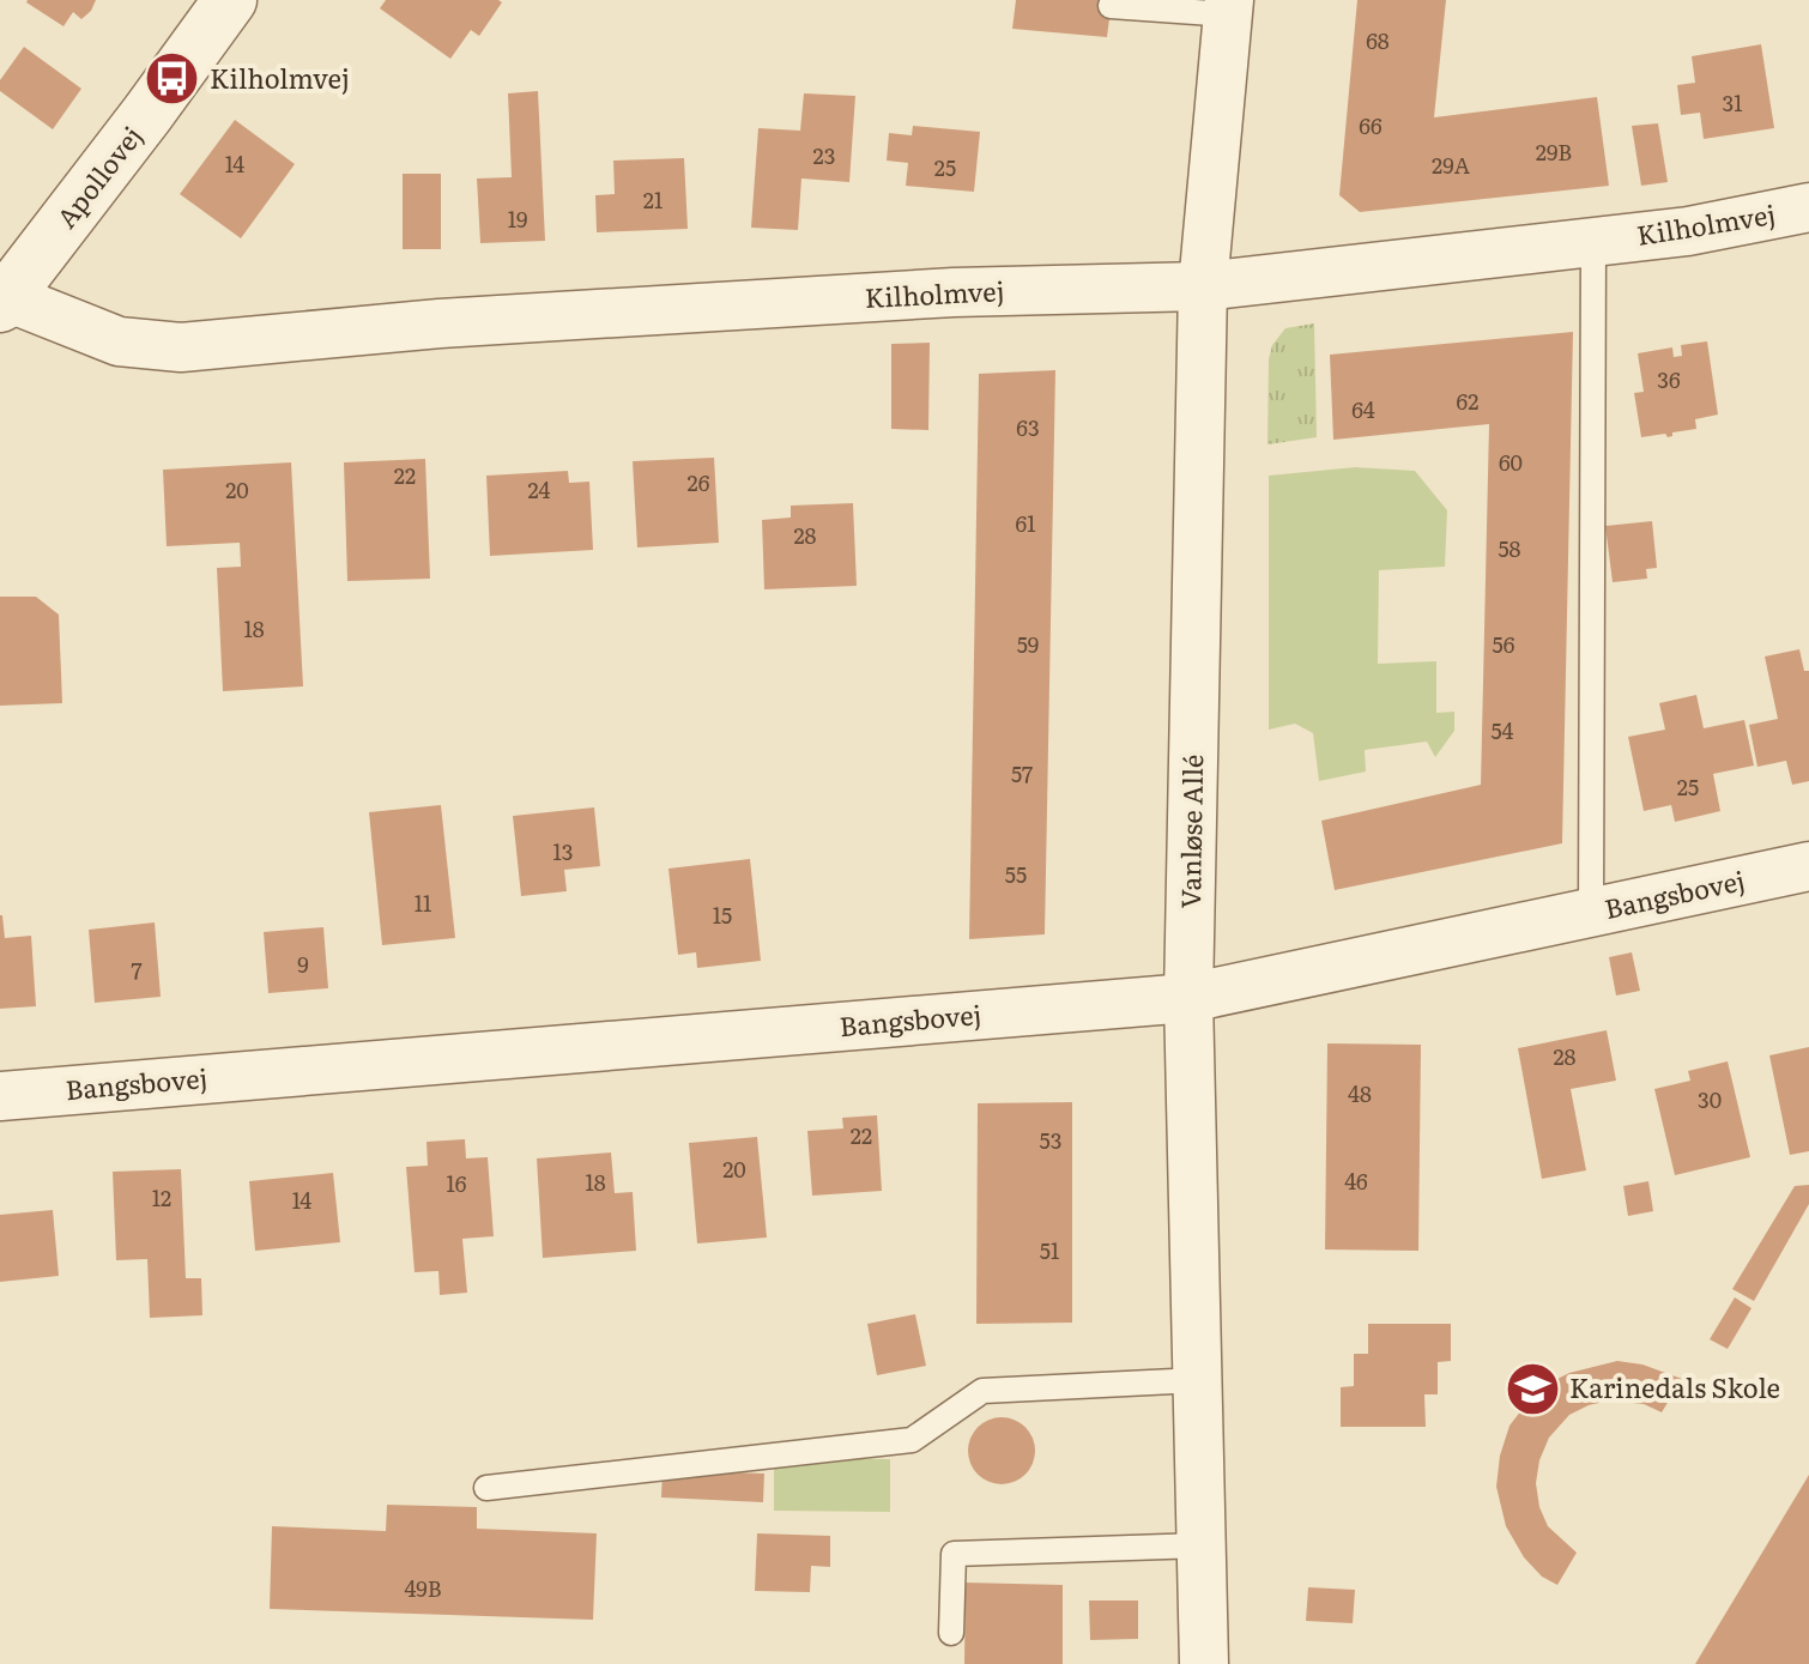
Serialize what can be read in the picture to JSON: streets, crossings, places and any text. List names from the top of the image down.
{
  "streets": {
    "street": [
      "Apollovej",
      "Kilholmvej",
      "Vanløse Allé",
      "Bangsbovej"
    ]
  },
  "crossings": [
    ["Apollovej", "Kilholmvej"],
    ["Kilholmvej", "Vanløse Allé"],
    ["Vanløse Allé", "Bangsbovej"]
  ],
  "places": {
    "bus stop": ["Kilholmvej"],
    "school or university": ["Karinedals Skole"]
  },
  "house_numbers": [
    "68",
    "31",
    "66",
    "29B",
    "23",
    "14",
    "29A",
    "25",
    "21",
    "19",
    "36",
    "62",
    "64",
    "63",
    "60",
    "22",
    "26",
    "20",
    "24",
    "61",
    "28",
    "58",
    "18",
    "59",
    "56",
    "54",
    "57",
    "25",
    "13",
    "55",
    "11",
    "15",
    "9",
    "7",
    "28",
    "48",
    "30",
    "22",
    "53",
    "20",
    "46",
    "18",
    "16",
    "12",
    "14",
    "51",
    "49B"
  ]
}
